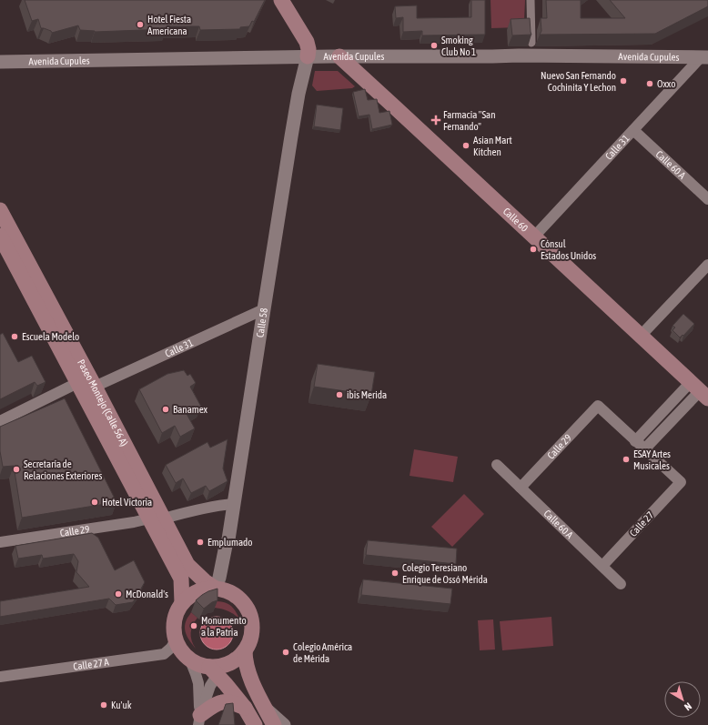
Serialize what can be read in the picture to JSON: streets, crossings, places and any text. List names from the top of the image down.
{
  "streets": {
    "main road": ["Calle 60", "Paseo Montejo (Calle 56 A)"],
    "street": [
      "Avenida Cupules",
      "Calle 31",
      "Calle 60 A",
      "Calle 58",
      "Calle 29",
      "Calle 27",
      "Calle 27 A"
    ]
  },
  "crossings": [
    ["Avenida Cupules", "Calle 31"],
    ["Avenida Cupules", "Calle 60"],
    ["Avenida Cupules", "Calle 58"],
    ["Calle 31", "Calle 60 A"],
    ["Calle 31", "Calle 60"],
    ["Calle 31", "Calle 58"],
    ["Calle 31", "Paseo Montejo (Calle 56 A)"],
    ["Calle 60 A", "Calle 29"],
    ["Calle 60 A", "Calle 27"],
    ["Calle 58", "Paseo Montejo (Calle 56 A)"],
    ["Calle 58", "Calle 29"],
    ["Calle 58", "Calle 27 A"],
    ["Paseo Montejo (Calle 56 A)", "Calle 29"],
    ["Paseo Montejo (Calle 56 A)", "Calle 27 A"]
  ],
  "places": {
    "other": [
      "Hotel Fiesta Americana",
      "Smoking Club No 1",
      "Nuevo San Fernando Cochinita Y Lechon",
      "Oxxo",
      "Asian Mart Kitchen",
      "Cónsul Estados Unidos",
      "Escuela Modelo",
      "ibis Merida",
      "Banamex",
      "ESAY Artes Musicales",
      "Secretaría de Relaciones Exteriores",
      "Hotel Victoria",
      "Emplumado",
      "Colegio Teresiano Enrique de Ossó Mérida",
      "McDonald's",
      "Monumento a la Patria",
      "Colegio América de Mérida",
      "Ku'uk"
    ],
    "health": ["Farmacia \"San Fernando\""]
  },
  "north": "bottom right"
}
